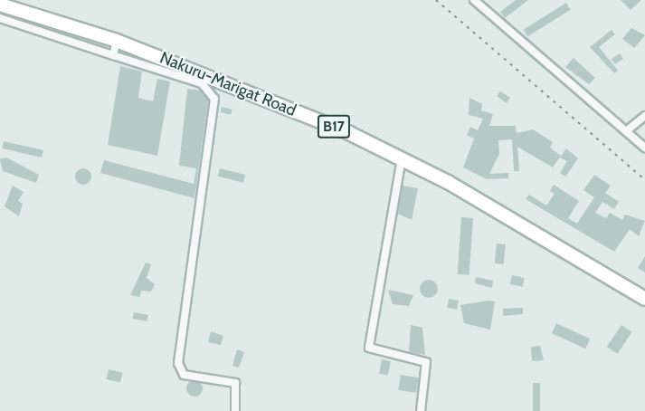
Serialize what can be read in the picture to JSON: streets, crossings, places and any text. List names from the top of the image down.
{
  "streets": {
    "main road": ["Nakuru-Marigat Road", "B17"]
  }
}
